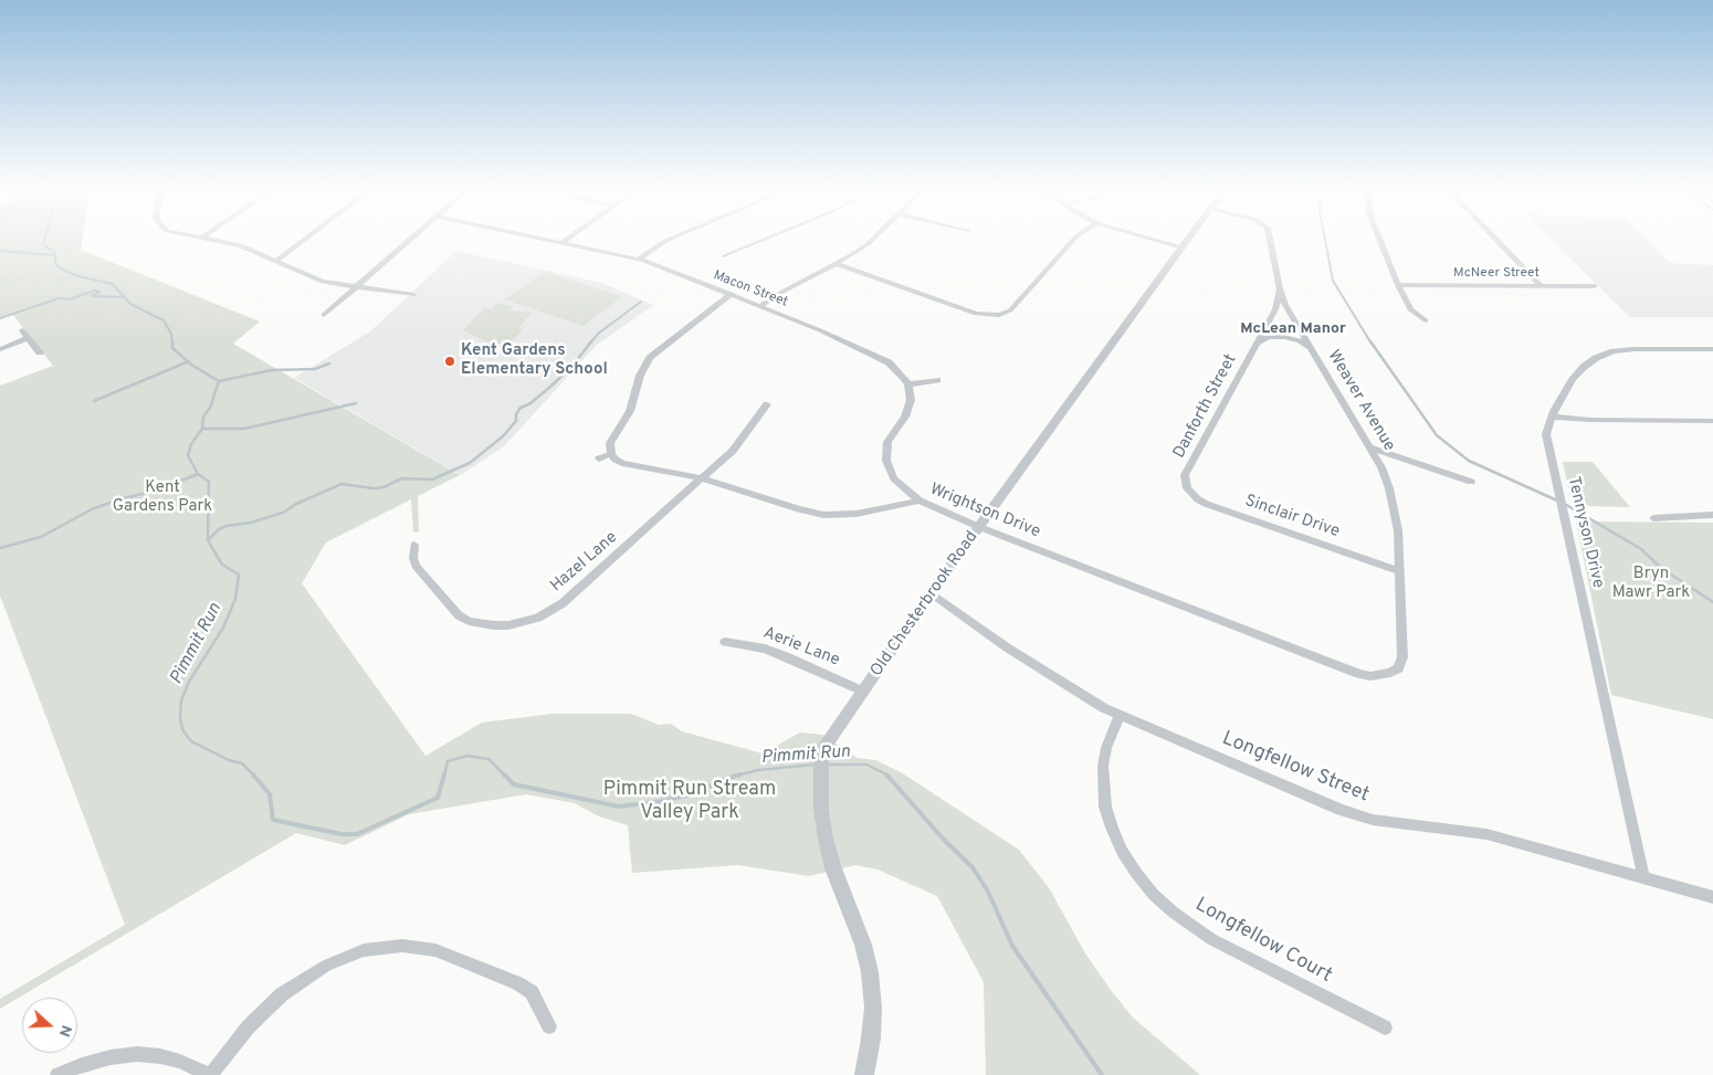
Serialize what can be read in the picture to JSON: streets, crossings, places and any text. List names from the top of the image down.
{
  "streets": {
    "street": [
      "McNeer Street",
      "Macon Street",
      "Weaver Avenue",
      "Danforth Street",
      "Wrightson Drive",
      "Sinclair Drive",
      "Tennyson Drive",
      "Hazel Lane",
      "Old Chesterbrook Road",
      "Aerie Lane",
      "Longfellow Street",
      "Longfellow Court"
    ]
  },
  "crossings": [
    ["Weaver Avenue", "Danforth Street"],
    ["Weaver Avenue", "Wrightson Drive"],
    ["Weaver Avenue", "Sinclair Drive"],
    ["Danforth Street", "Sinclair Drive"],
    ["Wrightson Drive", "Hazel Lane"],
    ["Wrightson Drive", "Old Chesterbrook Road"],
    ["Tennyson Drive", "Longfellow Street"],
    ["Old Chesterbrook Road", "Aerie Lane"],
    ["Old Chesterbrook Road", "Longfellow Street"],
    ["Longfellow Street", "Longfellow Court"]
  ],
  "districts": ["McLean Manor"],
  "water": ["Pimmit Run"],
  "parks": ["Kent Gardens Park", "Bryn Mawr Park", "Pimmit Run Stream Valley Park"],
  "places": ["Kent Gardens Elementary School"],
  "north": "right"
}
